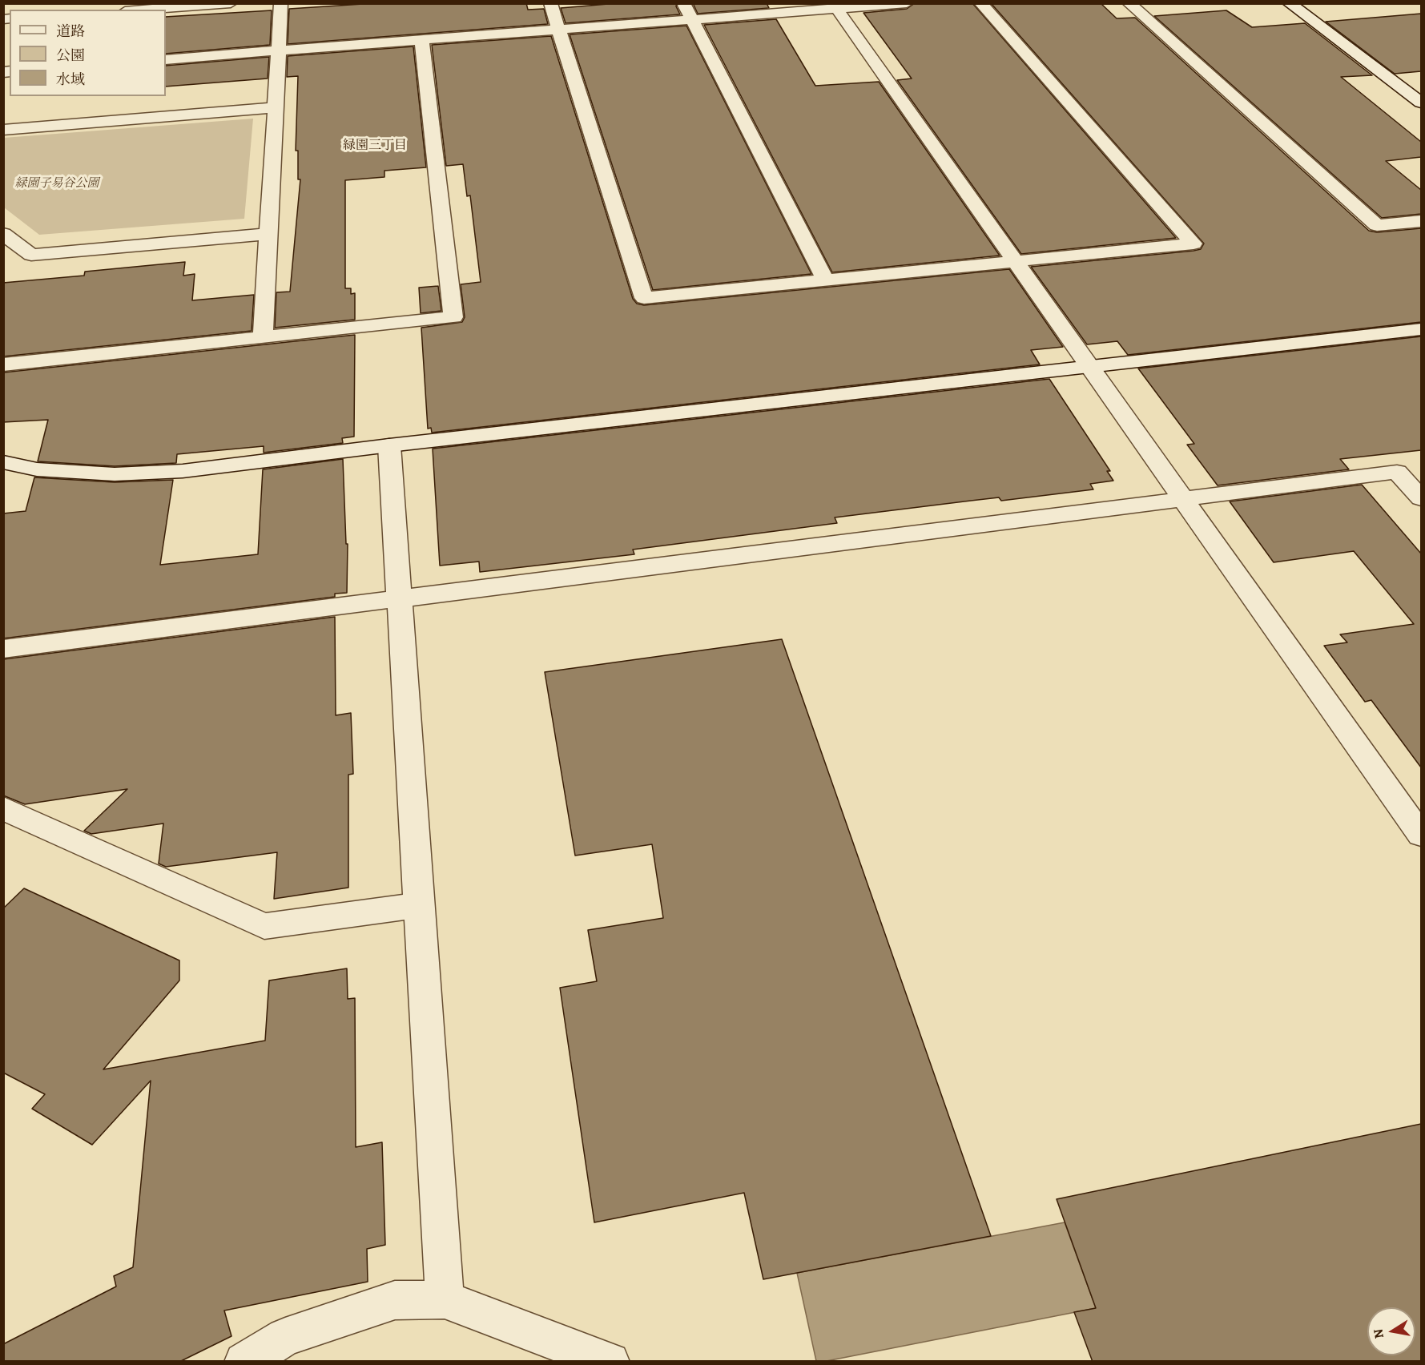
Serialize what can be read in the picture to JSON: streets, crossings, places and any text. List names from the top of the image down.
{
  "districts": ["緑園三丁目"],
  "parks": ["緑園子易谷公園"],
  "legend": ["道路", "公園", "水域"],
  "north": "left"
}
